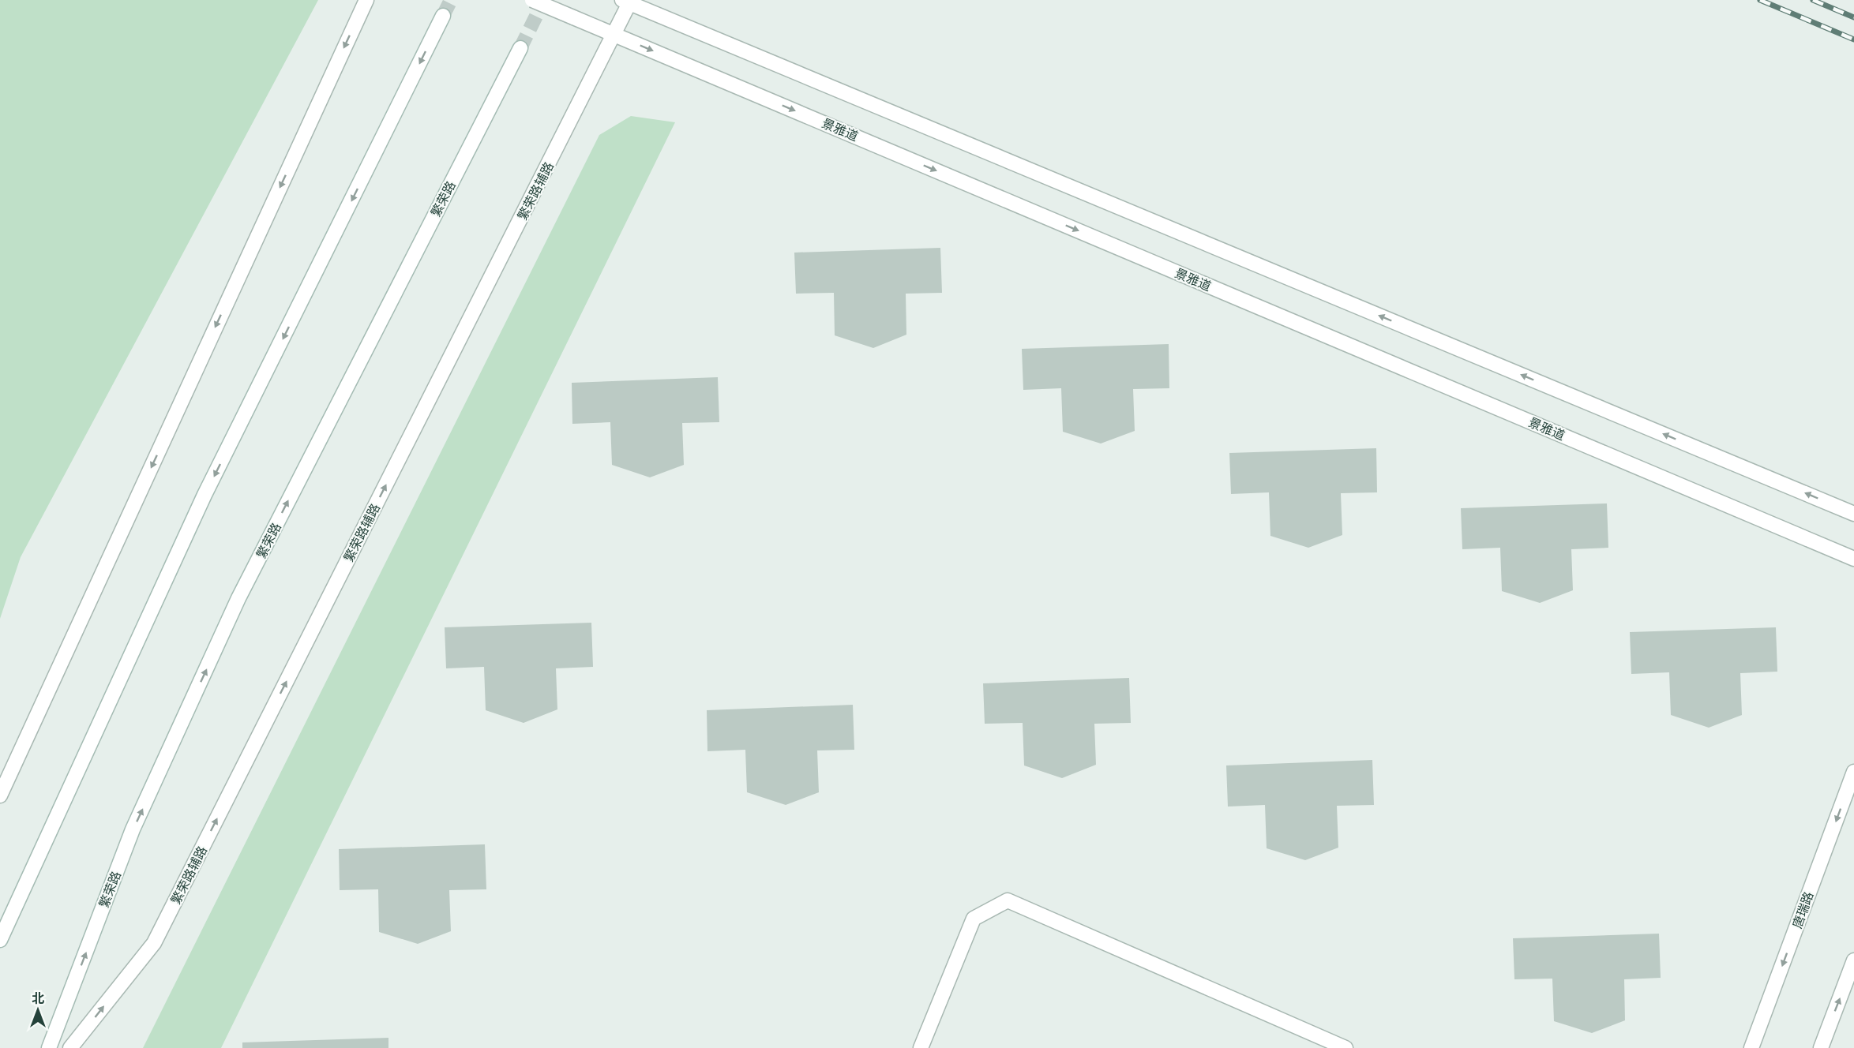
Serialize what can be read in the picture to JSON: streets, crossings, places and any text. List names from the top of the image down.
{
  "streets": {
    "street": [
      "景雅道",
      "繁荣路辅路",
      "繁荣路",
      "唐瑞路"
    ]
  },
  "crossings": [
    ["景雅道", "繁荣路辅路"]
  ],
  "one_way": ["繁荣路辅路"],
  "north": "top"
}
